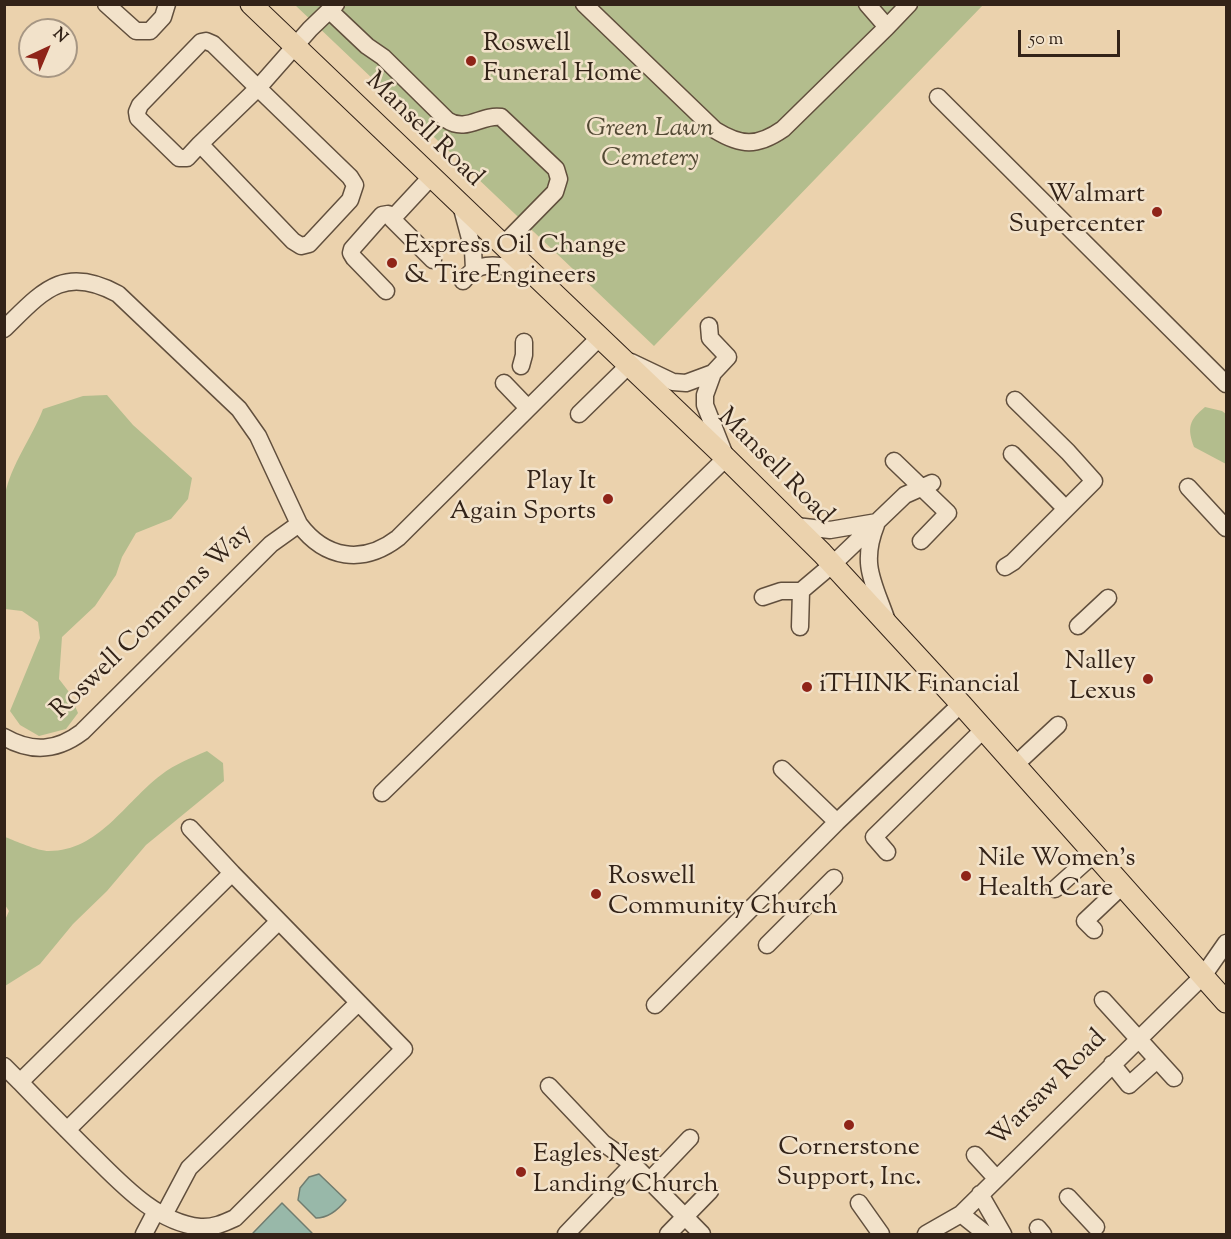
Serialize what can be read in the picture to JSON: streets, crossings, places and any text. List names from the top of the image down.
{
  "streets": {
    "main road": ["Mansell Road"],
    "street": ["Roswell Commons Way", "Warsaw Road"]
  },
  "crossings": [
    ["Mansell Road", "Warsaw Road"]
  ],
  "parks": ["Green Lawn Cemetery"],
  "places": [
    "Roswell Funeral Home",
    "Walmart Supercenter",
    "Express Oil Change & Tire Engineers",
    "Play It Again Sports",
    "Nalley Lexus",
    "iTHINK Financial",
    "Nile Women's Health Care",
    "Roswell Community Church",
    "Cornerstone Support, Inc.",
    "Eagles Nest Landing Church"
  ],
  "scale_bar": "50 m",
  "north": "top right"
}
